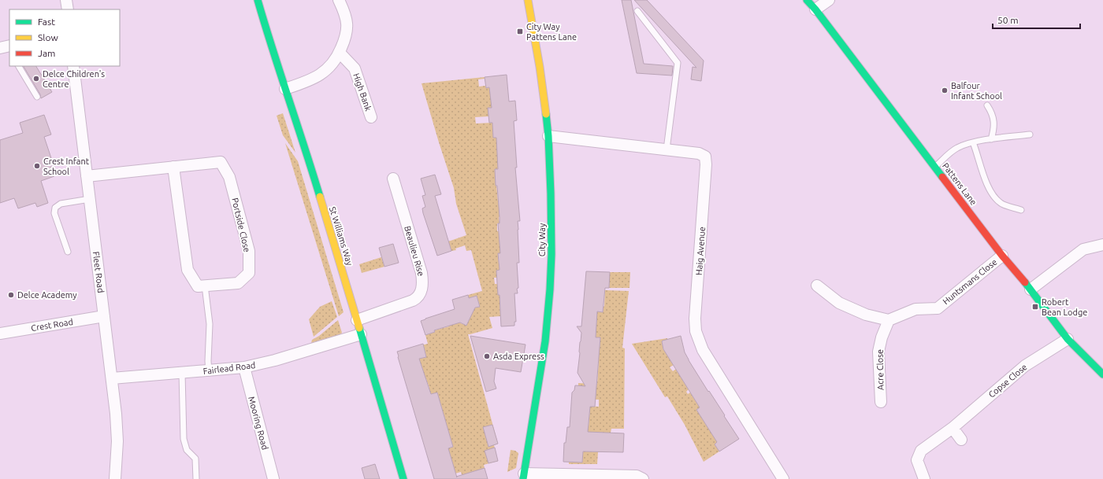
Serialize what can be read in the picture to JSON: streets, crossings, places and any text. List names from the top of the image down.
{
  "streets": {
    "street": [
      "High Bank",
      "Pattens Lane",
      "Portside Close",
      "St Williams Way",
      "City Way",
      "Beaulieu Rise",
      "Haig Avenue",
      "Fleet Road",
      "Huntsmans Close",
      "Crest Road",
      "Fairlead Road",
      "Acre Close",
      "Copse Close",
      "Mooring Road"
    ]
  },
  "crossings": [
    ["Pattens Lane", "Huntsmans Close"],
    ["Pattens Lane", "Copse Close"],
    ["Portside Close", "Fleet Road"],
    ["St Williams Way", "Beaulieu Rise"],
    ["St Williams Way", "Fairlead Road"],
    ["City Way", "Haig Avenue"],
    ["Fleet Road", "Crest Road"],
    ["Fleet Road", "Fairlead Road"],
    ["Huntsmans Close", "Acre Close"],
    ["Fairlead Road", "Mooring Road"]
  ],
  "places": {
    "transit": ["City Way Pattens Lane", "Robert Bean Lodge"],
    "other": [
      "Delce Children's Centre",
      "Balfour Infant School",
      "Crest Infant School",
      "Delce Academy",
      "Asda Express"
    ]
  },
  "legend": ["Fast", "Slow", "Jam"],
  "scale_bar": "50 m"
}
